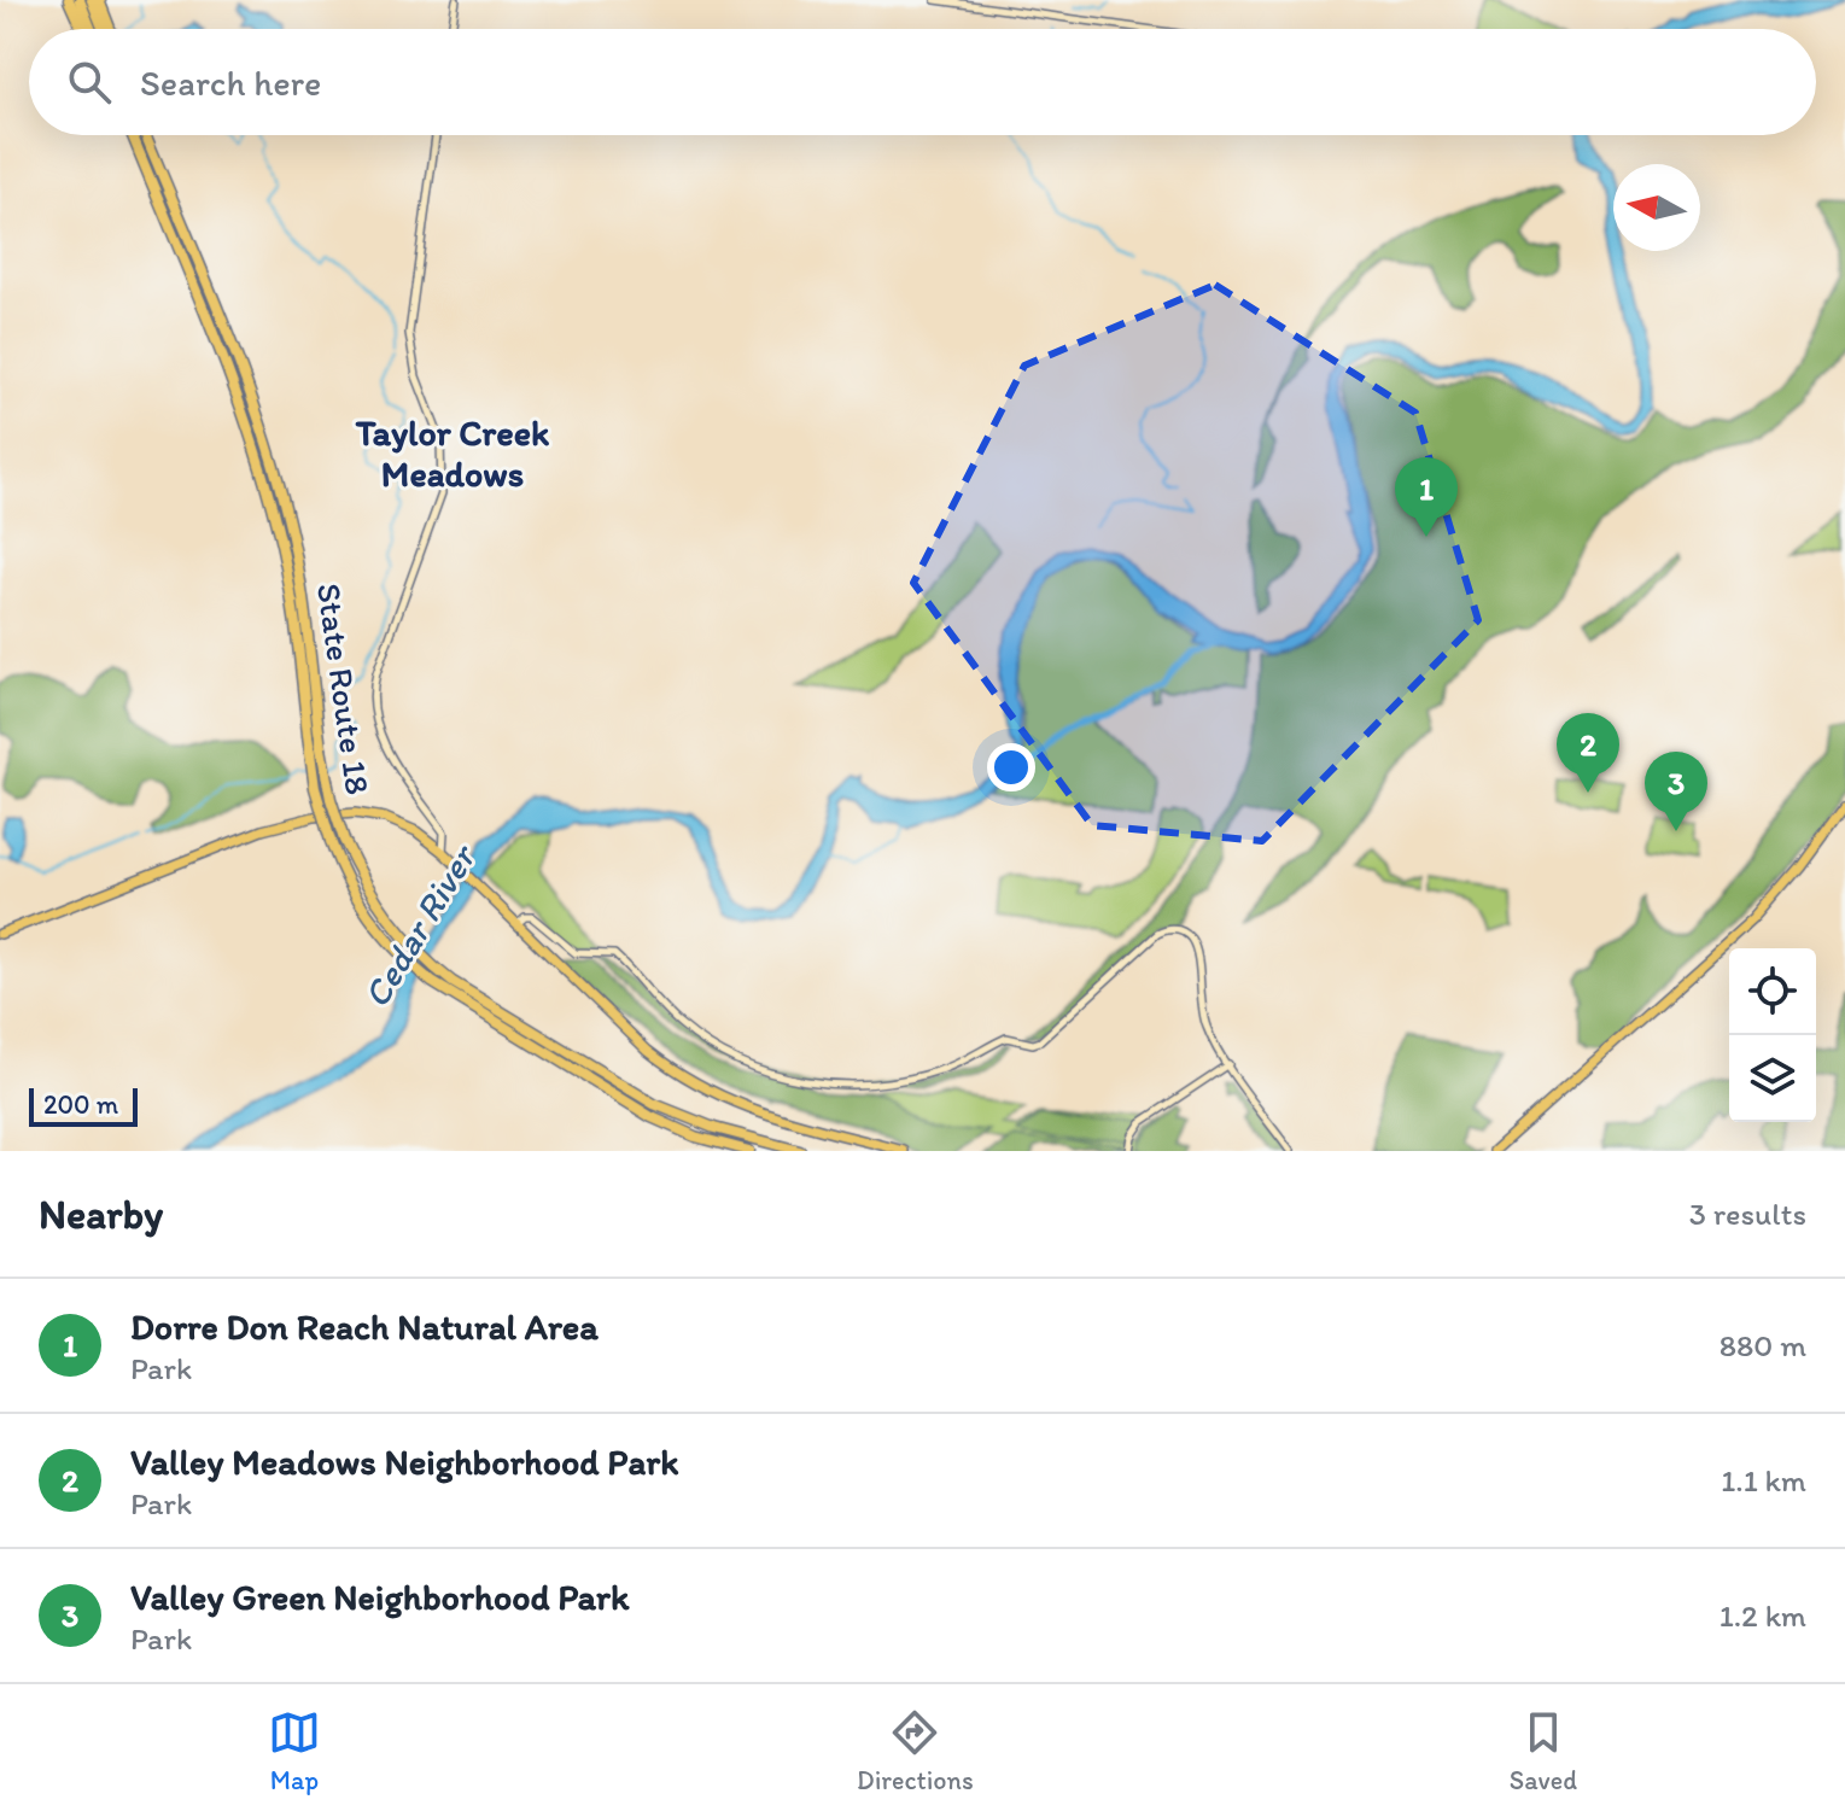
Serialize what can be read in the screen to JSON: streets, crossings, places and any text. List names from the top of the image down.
{
  "streets": {
    "highway": ["State Route 18"]
  },
  "districts": ["Taylor Creek Meadows"],
  "water": ["Cedar River"],
  "scale_bar": "200 m",
  "north": "left",
  "page": {
    "search": "Search here",
    "pins": ["1", "2", "3"],
    "scale": "200 m",
    "heading": ["Nearby", "3 results"],
    "list": [
      {
        "mark": "1",
        "name": "Dorre Don Reach Natural Area",
        "note": "Park",
        "value": "880 m"
      },
      {
        "mark": "2",
        "name": "Valley Meadows Neighborhood Park",
        "note": "Park",
        "value": "1.1 km"
      },
      {
        "mark": "3",
        "name": "Valley Green Neighborhood Park",
        "note": "Park",
        "value": "1.2 km"
      }
    ],
    "nav": ["Map", "Directions", "Saved"]
  }
}
